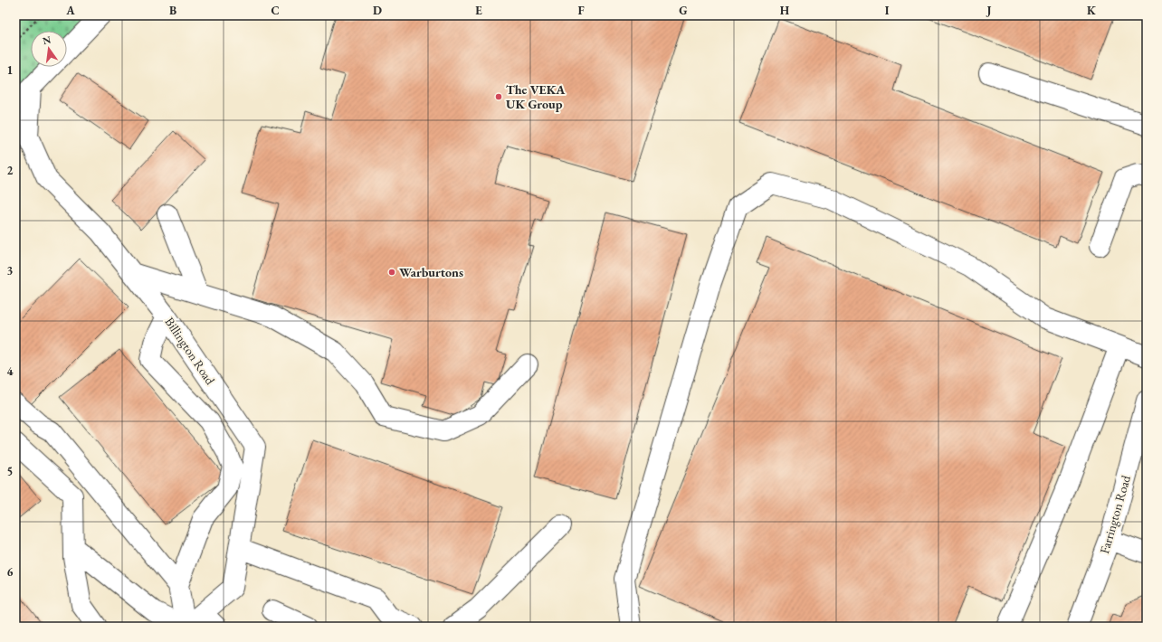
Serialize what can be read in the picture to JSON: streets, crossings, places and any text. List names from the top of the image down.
{
  "streets": {
    "street": ["Billington Road", "Farrington Road"]
  },
  "places": ["The VEKA UK Group", "Warburtons"],
  "north": "top",
  "grid": {
    "columns": [
      "A",
      "B",
      "C",
      "D",
      "E",
      "F",
      "G",
      "H",
      "I",
      "J",
      "K"
    ],
    "rows": [
      "1",
      "2",
      "3",
      "4",
      "5",
      "6"
    ]
  }
}
